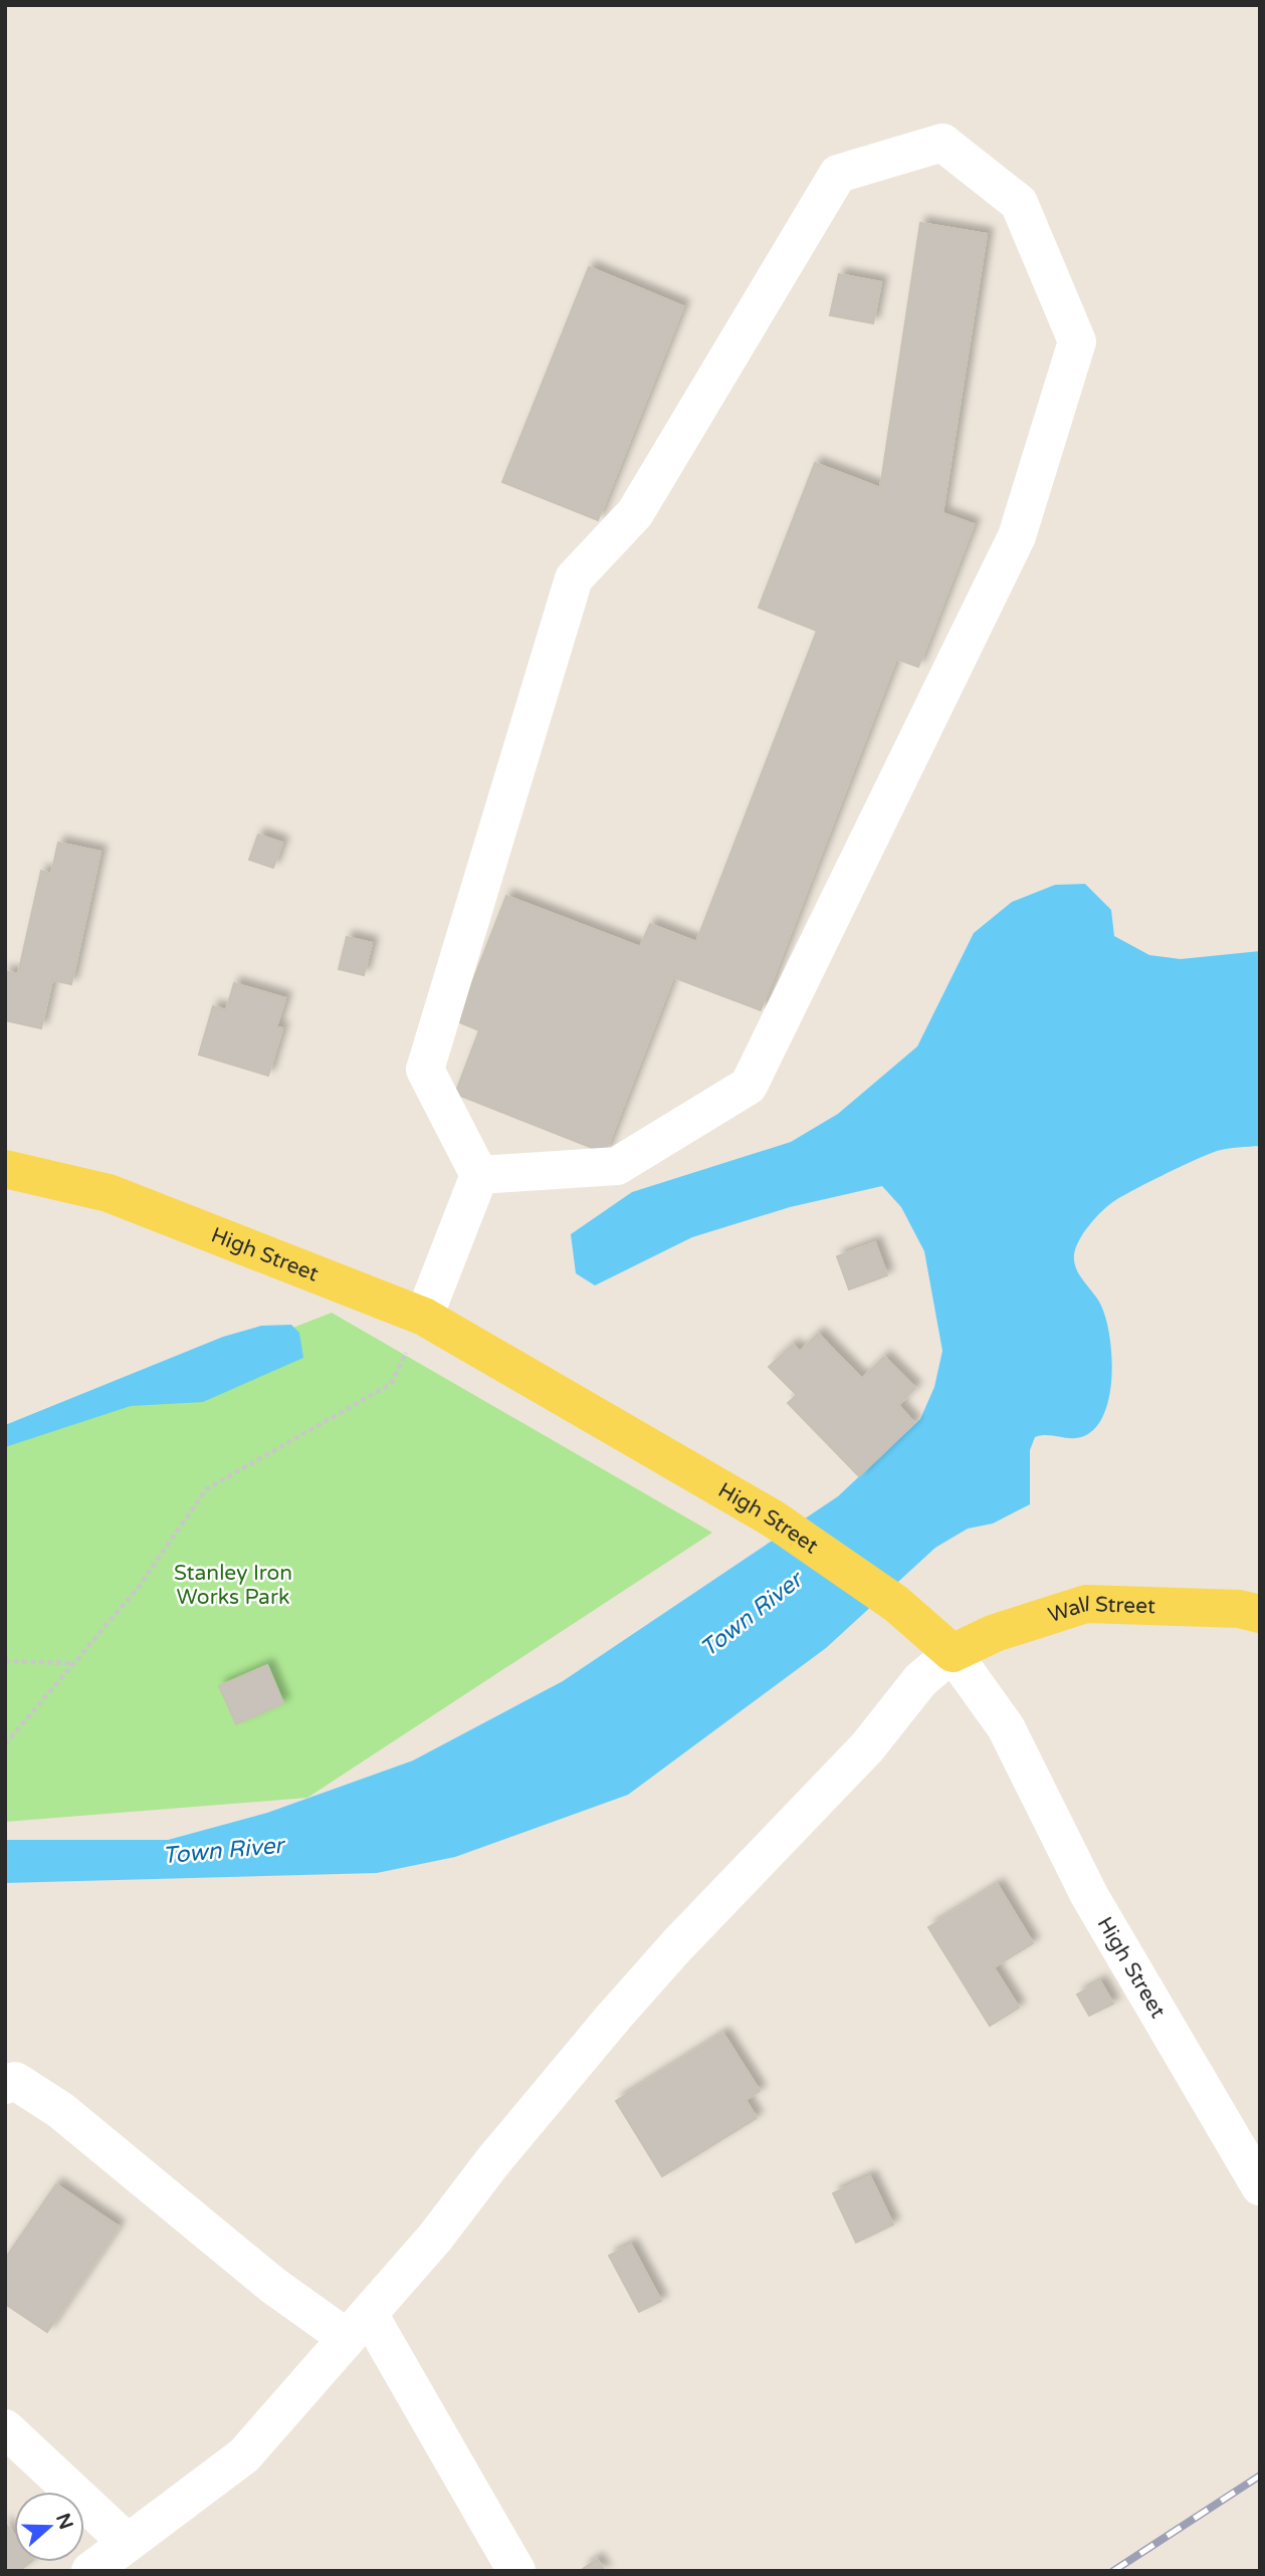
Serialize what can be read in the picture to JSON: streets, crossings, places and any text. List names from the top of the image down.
{
  "streets": {
    "main road": ["High Street", "Wall Street"]
  },
  "crossings": [
    ["High Street", "Wall Street"]
  ],
  "water": ["Town River"],
  "parks": ["Stanley Iron Works Park"],
  "north": "right"
}
